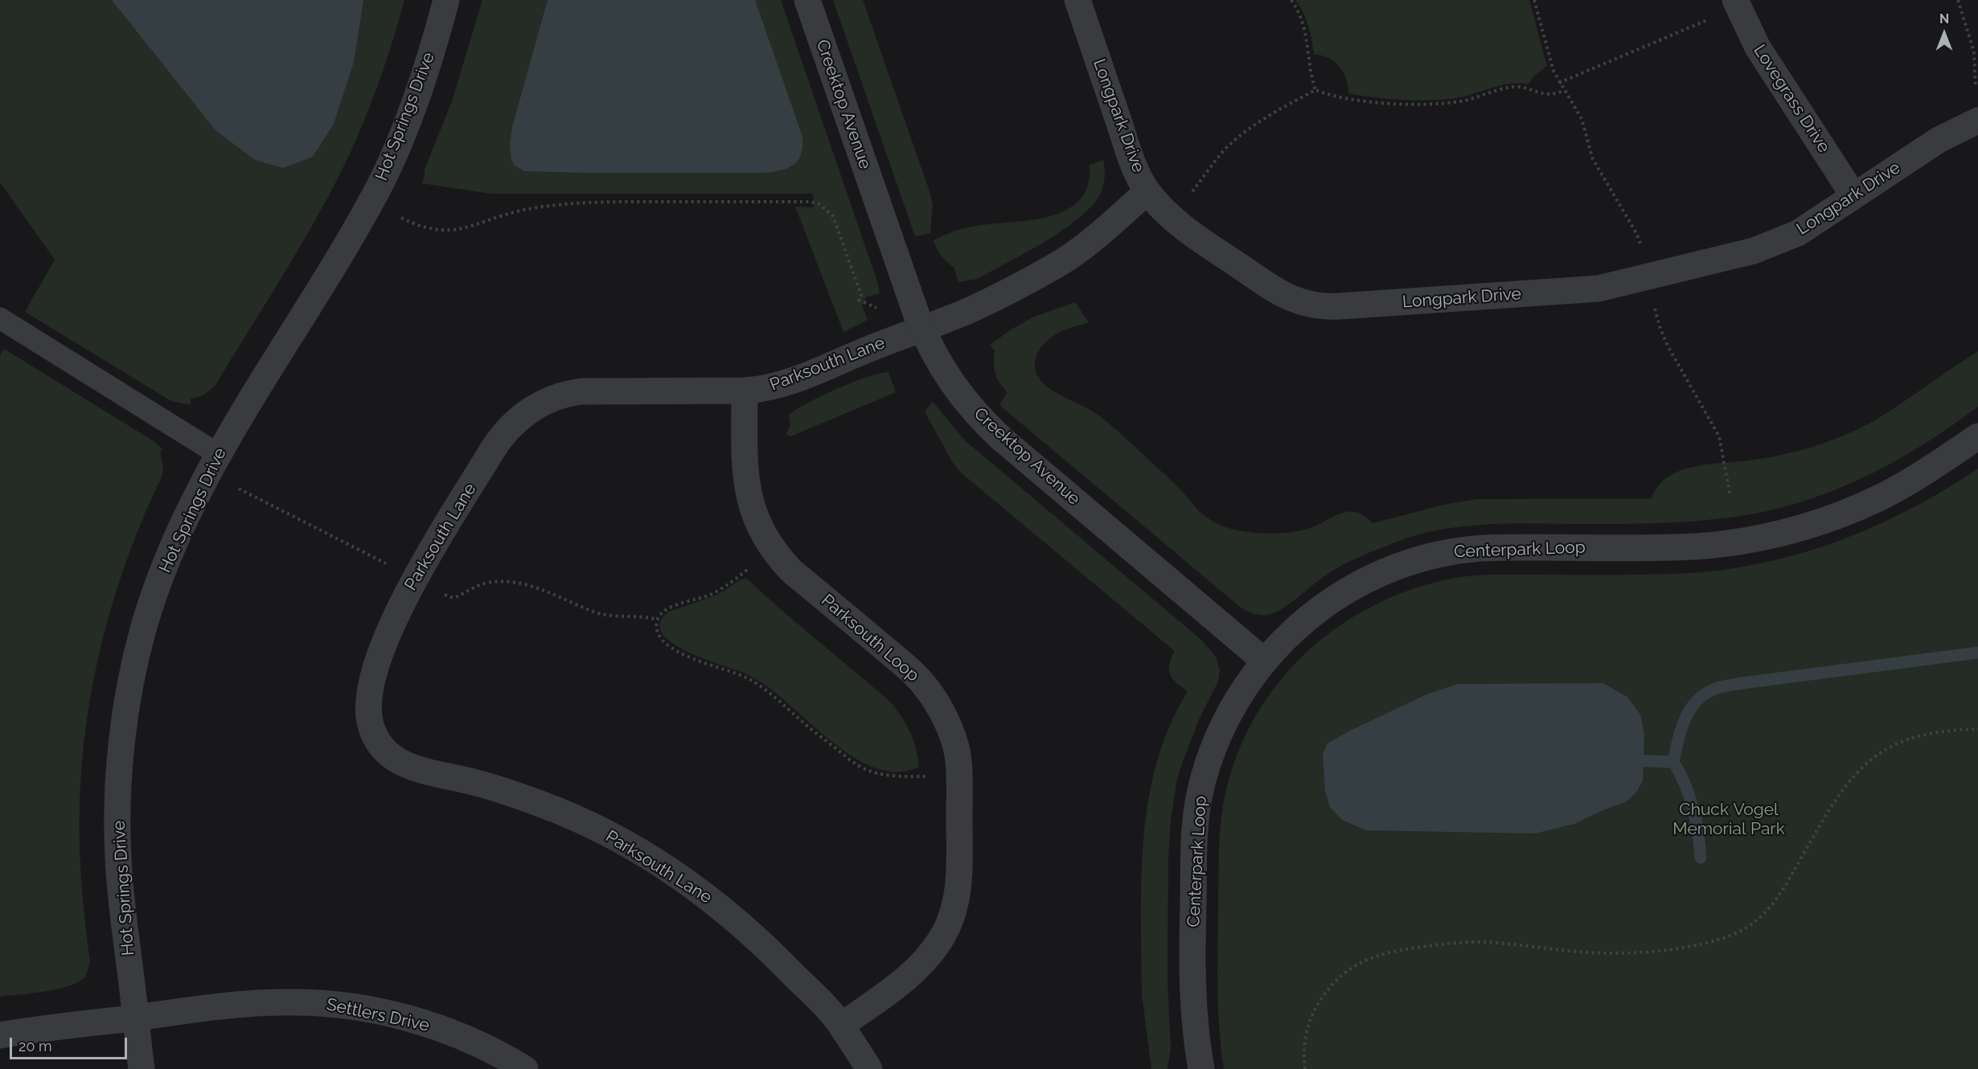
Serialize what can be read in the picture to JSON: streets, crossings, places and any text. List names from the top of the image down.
{
  "streets": {
    "street": [
      "Lovegrass Drive",
      "Creektop Avenue",
      "Longpark Drive",
      "Hot Springs Drive",
      "Parksouth Lane",
      "Centerpark Loop",
      "Parksouth Loop",
      "Settlers Drive"
    ]
  },
  "crossings": [
    ["Lovegrass Drive", "Longpark Drive"],
    ["Creektop Avenue", "Parksouth Lane"],
    ["Creektop Avenue", "Centerpark Loop"],
    ["Longpark Drive", "Parksouth Lane"],
    ["Hot Springs Drive", "Settlers Drive"],
    ["Parksouth Lane", "Parksouth Loop"]
  ],
  "parks": ["Chuck Vogel Memorial Park"],
  "scale_bar": "20 m",
  "north": "top"
}
